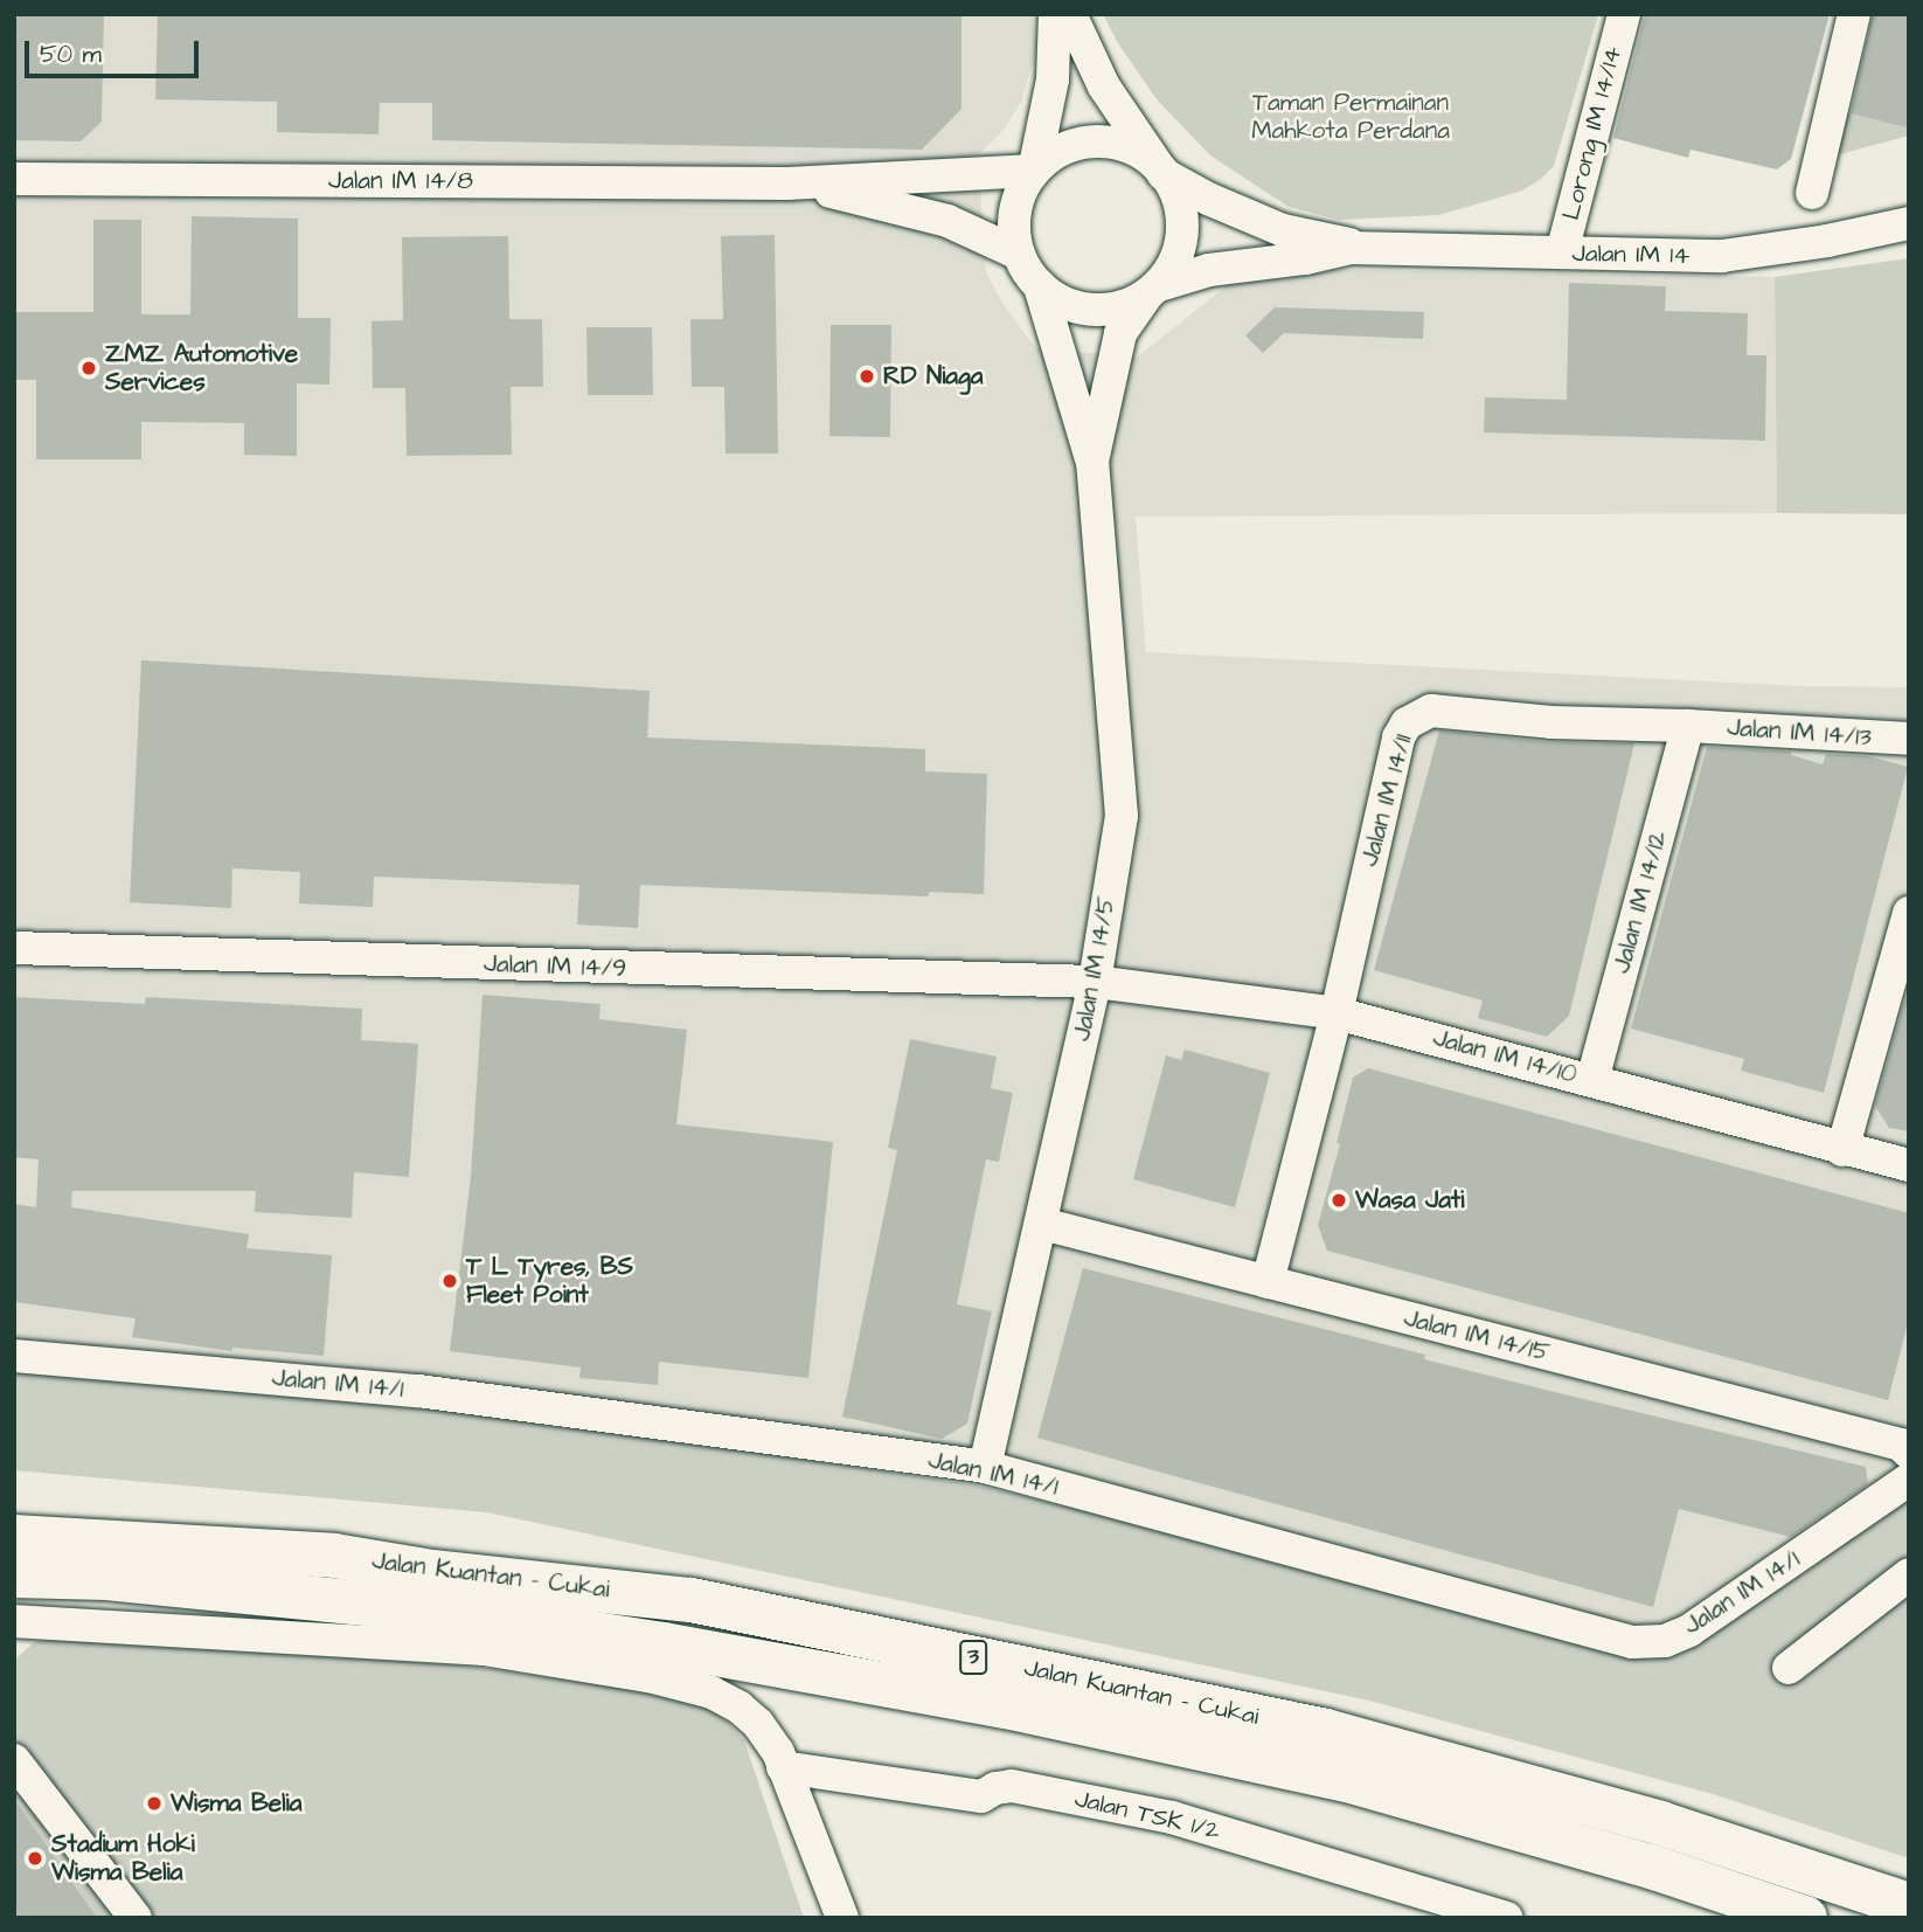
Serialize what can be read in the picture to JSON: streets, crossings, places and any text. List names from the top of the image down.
{
  "streets": {
    "highway": ["Jalan Kuantan - Cukai", "3"],
    "street": [
      "Lorong IM 14/14",
      "Jalan IM 14/8",
      "Jalan IM 14",
      "Jalan IM 14/13",
      "Jalan IM 14/11",
      "Jalan IM 14/12",
      "Jalan IM 14/9",
      "Jalan IM 14/5",
      "Jalan IM 14/10",
      "Jalan IM 14/15",
      "Jalan IM 14/1",
      "Jalan TSK 1/2"
    ]
  },
  "crossings": [
    ["Lorong IM 14/14", "Jalan IM 14"],
    ["Jalan IM 14/13", "Jalan IM 14/11"],
    ["Jalan IM 14/13", "Jalan IM 14/12"],
    ["Jalan IM 14/11", "Jalan IM 14/12"],
    ["Jalan IM 14/11", "Jalan IM 14/10"],
    ["Jalan IM 14/12", "Jalan IM 14/10"],
    ["Jalan IM 14/9", "Jalan IM 14/5"],
    ["Jalan IM 14/9", "Jalan IM 14/10"],
    ["Jalan IM 14/5", "Jalan IM 14/10"],
    ["Jalan IM 14/5", "Jalan IM 14/15"],
    ["Jalan IM 14/5", "Jalan IM 14/1"]
  ],
  "parks": ["Taman Permainan Mahkota Perdana"],
  "places": [
    "ZMZ Automotive Services",
    "RD Niaga",
    "Wasa Jati",
    "T L Tyres, BS Fleet Point",
    "Wisma Belia",
    "Stadium Hoki Wisma Belia"
  ],
  "scale_bar": "50 m"
}
